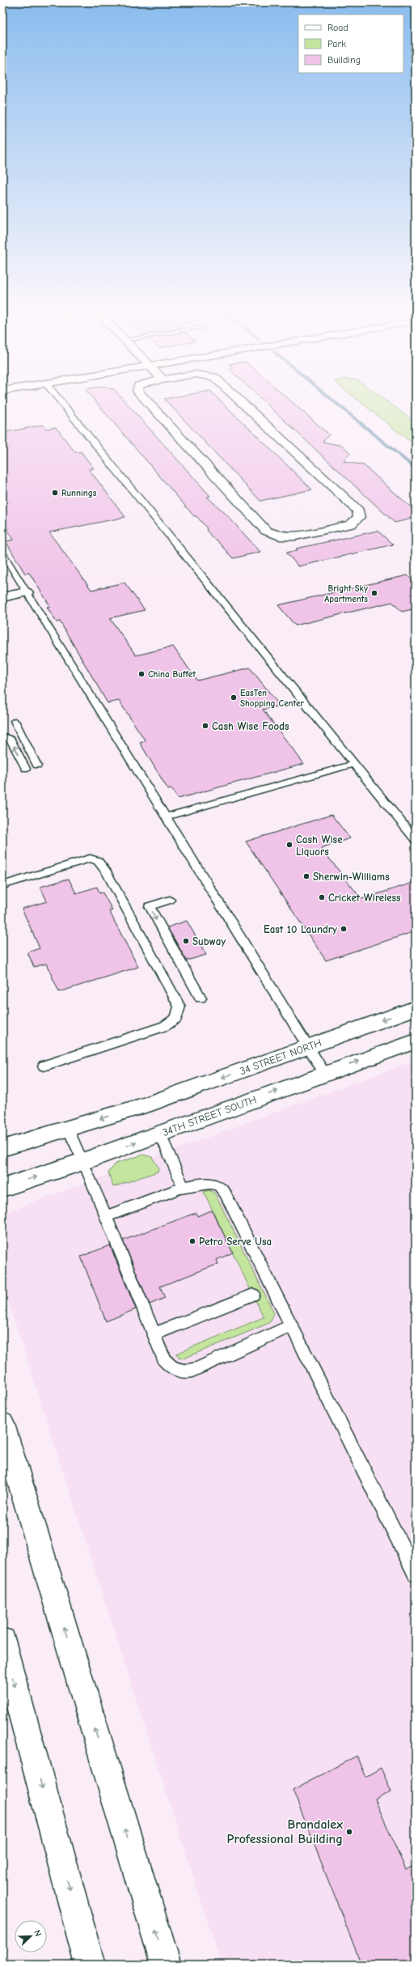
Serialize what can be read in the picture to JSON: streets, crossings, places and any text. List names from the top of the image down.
{
  "streets": {
    "street": ["34 STREET NORTH", "34TH STREET SOUTH"]
  },
  "one_way": ["34 STREET NORTH", "34TH STREET SOUTH"],
  "places": [
    "Runnings",
    "Bright Sky Apartments",
    "China Buffet",
    "EasTen Shopping Center",
    "Cash Wise Foods",
    "Cash Wise Liquors",
    "Sherwin-Williams",
    "Cricket Wireless",
    "East 10 Laundry",
    "Subway",
    "Petro Serve Usa",
    "Brandalex Professional Building"
  ],
  "legend": ["Road", "Park", "Building"],
  "north": "top right"
}
